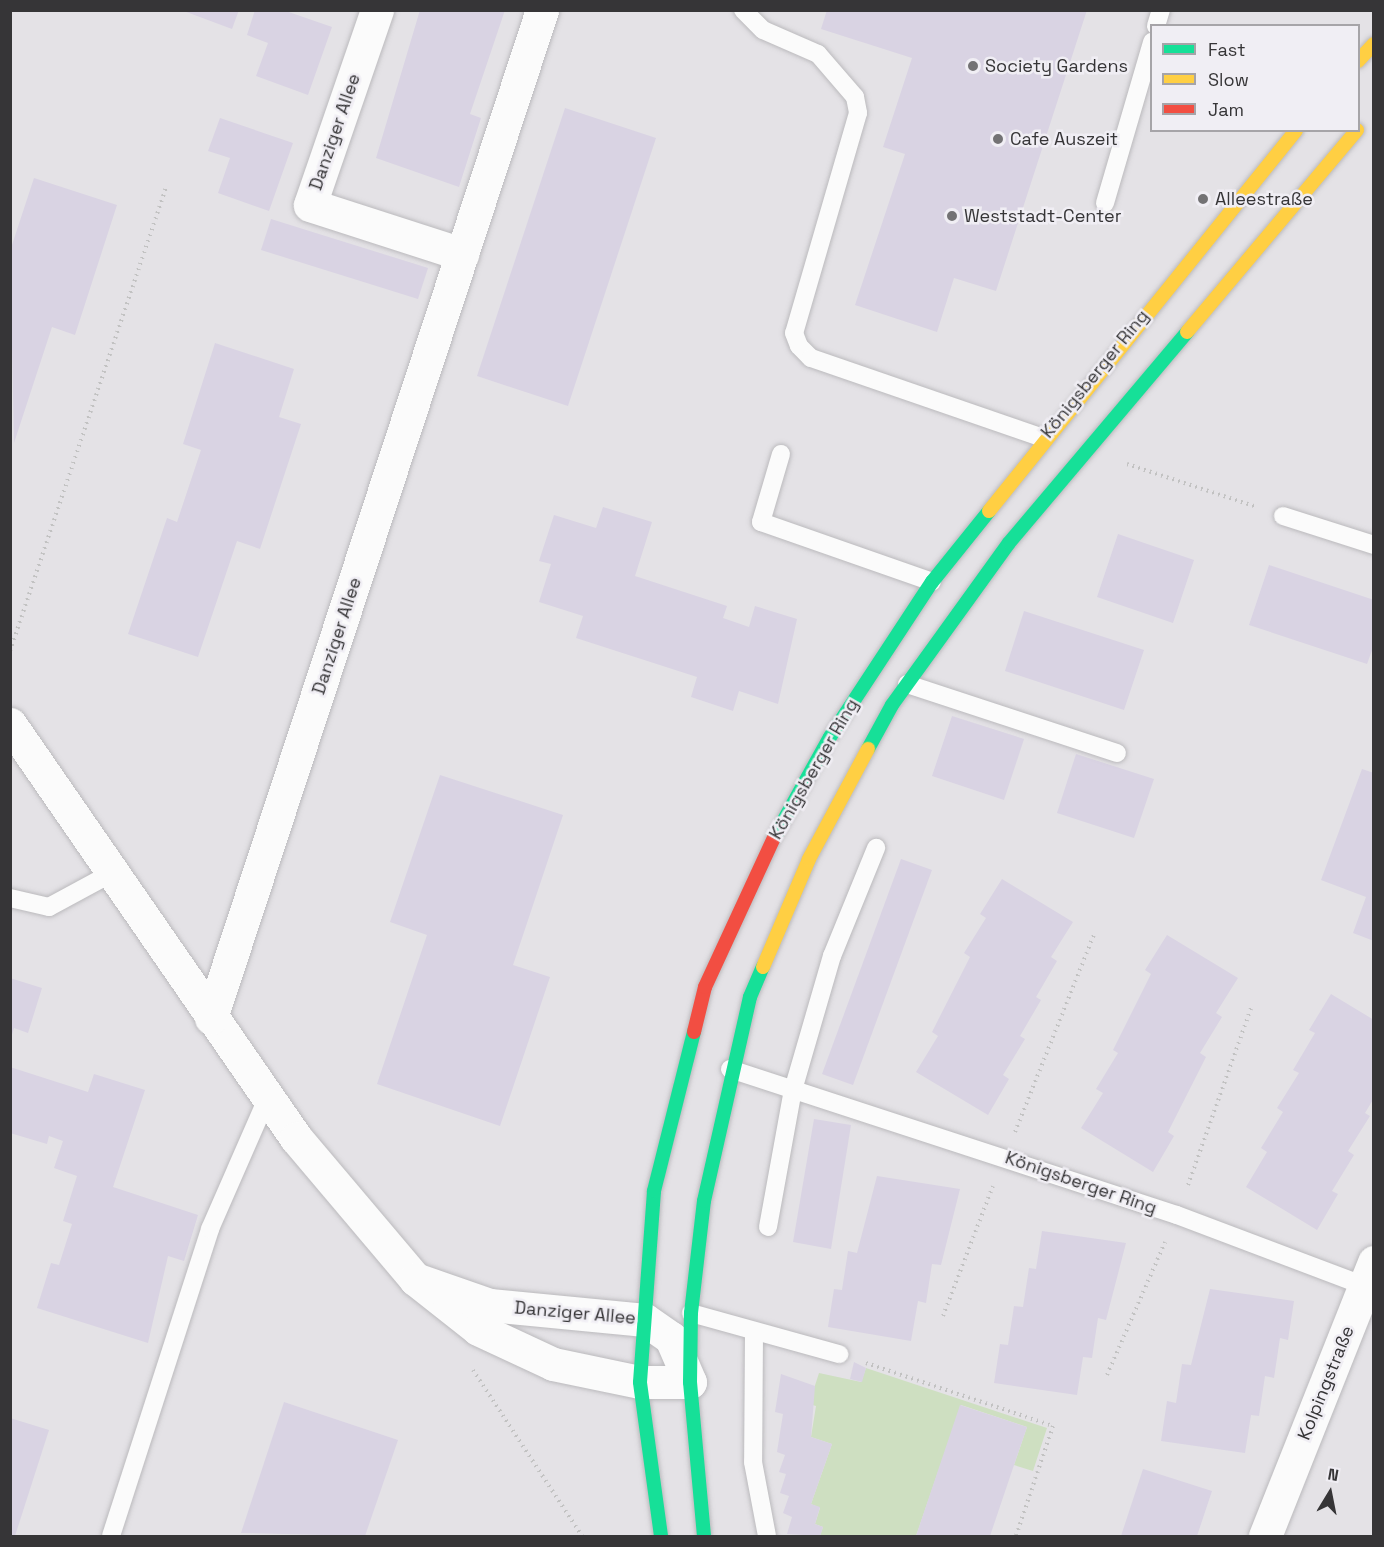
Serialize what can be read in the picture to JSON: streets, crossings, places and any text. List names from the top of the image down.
{
  "streets": {
    "main road": ["Königsberger Ring"],
    "street": ["Danziger Allee", "Kolpingstraße"]
  },
  "crossings": [
    ["Danziger Allee", "Königsberger Ring"],
    ["Königsberger Ring", "Kolpingstraße"]
  ],
  "places": [
    "Society Gardens",
    "Cafe Auszeit",
    "Alleestraße",
    "Weststadt-Center"
  ],
  "legend": ["Fast", "Slow", "Jam"],
  "north": "top"
}
